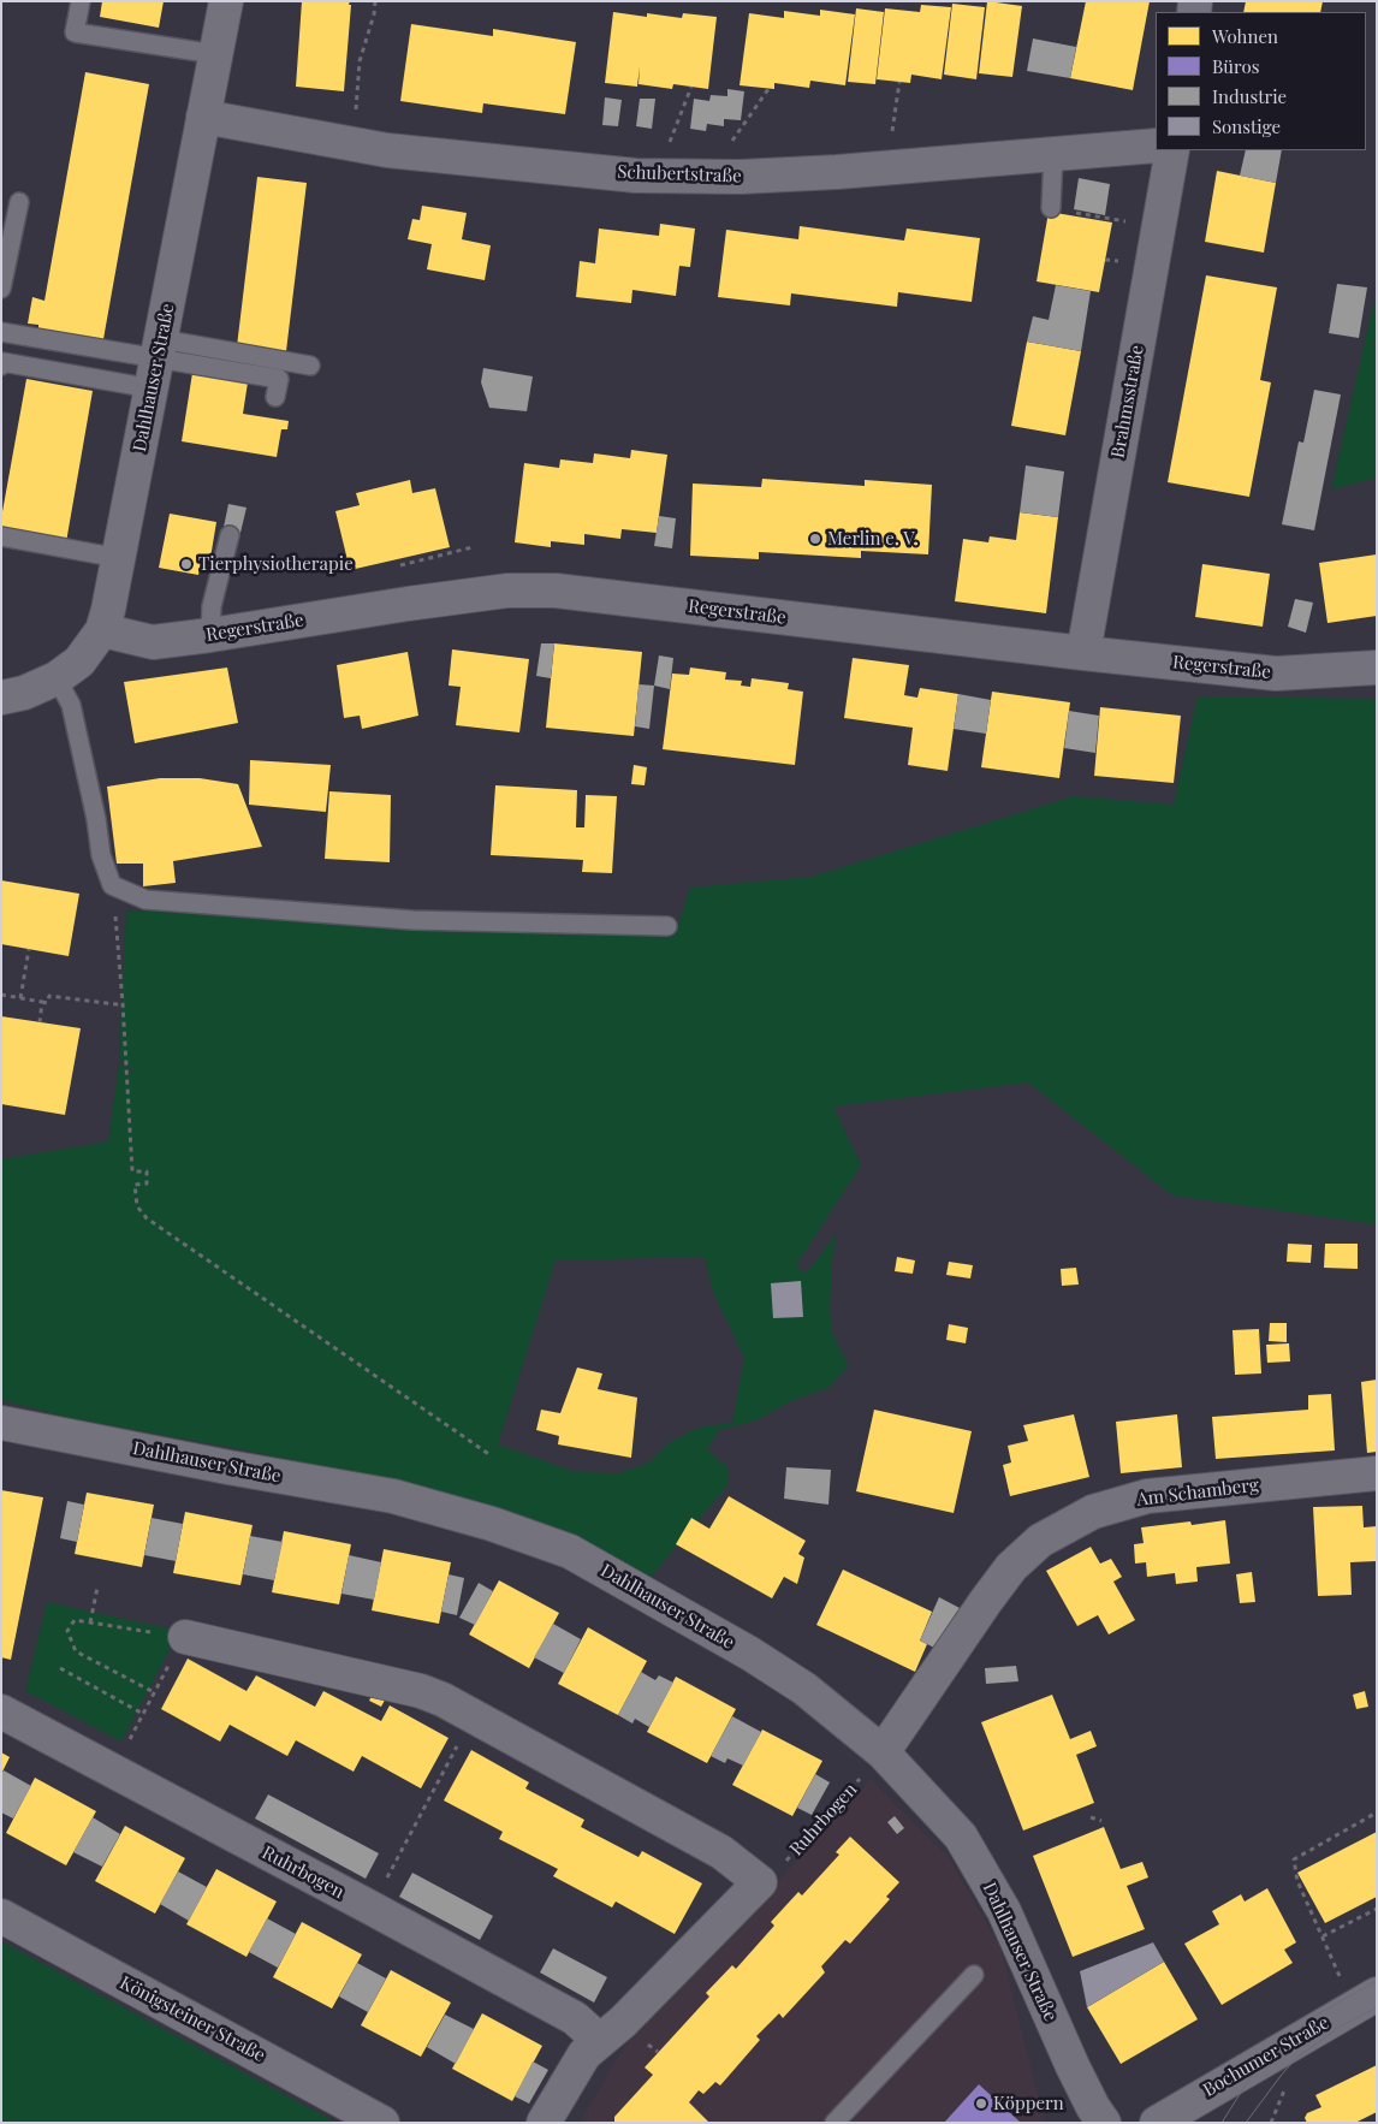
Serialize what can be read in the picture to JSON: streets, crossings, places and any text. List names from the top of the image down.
{
  "streets": {
    "street": [
      "Schubertstraße",
      "Dahlhauser Straße",
      "Brahmsstraße",
      "Regerstraße",
      "Am Schamberg",
      "Ruhrbogen",
      "Königsteiner Straße",
      "Bochumer Straße"
    ]
  },
  "crossings": [
    ["Schubertstraße", "Dahlhauser Straße"],
    ["Dahlhauser Straße", "Regerstraße"],
    ["Dahlhauser Straße", "Am Schamberg"],
    ["Dahlhauser Straße", "Ruhrbogen"],
    ["Brahmsstraße", "Regerstraße"],
    ["Am Schamberg", "Ruhrbogen"]
  ],
  "places": ["Merlin e. V.", "Tierphysiotherapie", "Köppern"],
  "legend": [
    "Wohnen",
    "Büros",
    "Industrie",
    "Sonstige"
  ]
}
